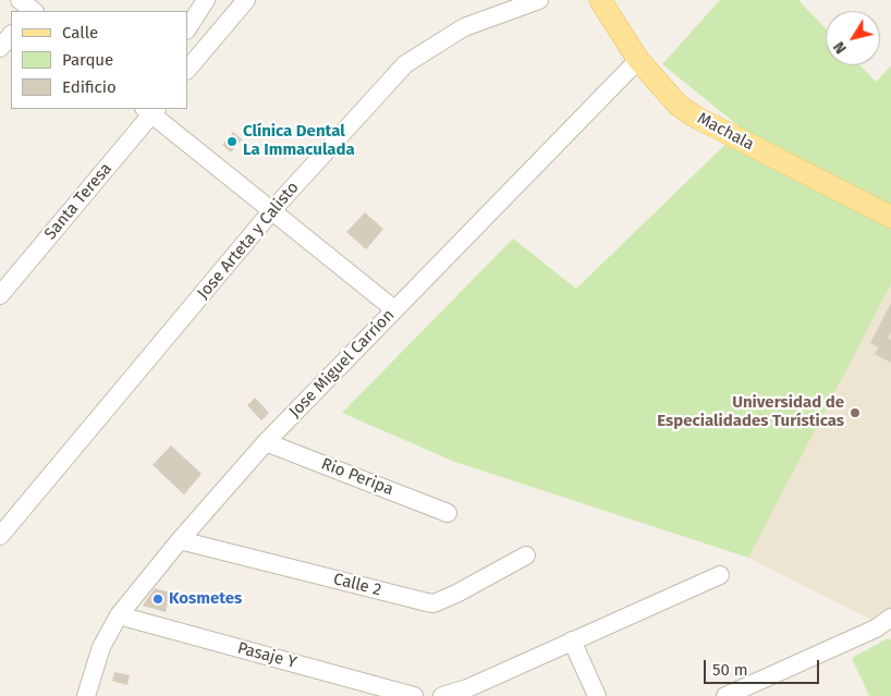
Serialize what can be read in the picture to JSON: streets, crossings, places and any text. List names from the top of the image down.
{
  "streets": {
    "main road": ["Machala"],
    "street": [
      "Santa Teresa",
      "Jose Arteta y Calisto",
      "Jose Miguel Carrion",
      "Rio Peripa",
      "Calle 2",
      "Pasaje Y"
    ]
  },
  "crossings": [
    ["Machala", "Jose Miguel Carrion"],
    ["Jose Miguel Carrion", "Rio Peripa"],
    ["Jose Miguel Carrion", "Calle 2"],
    ["Jose Miguel Carrion", "Pasaje Y"]
  ],
  "places": ["Clínica Dental La Immaculada", "Universidad de Especialidades Turísticas", "Kosmetes"],
  "legend": ["Calle", "Parque", "Edificio"],
  "scale_bar": "50 m",
  "north": "bottom left"
}
